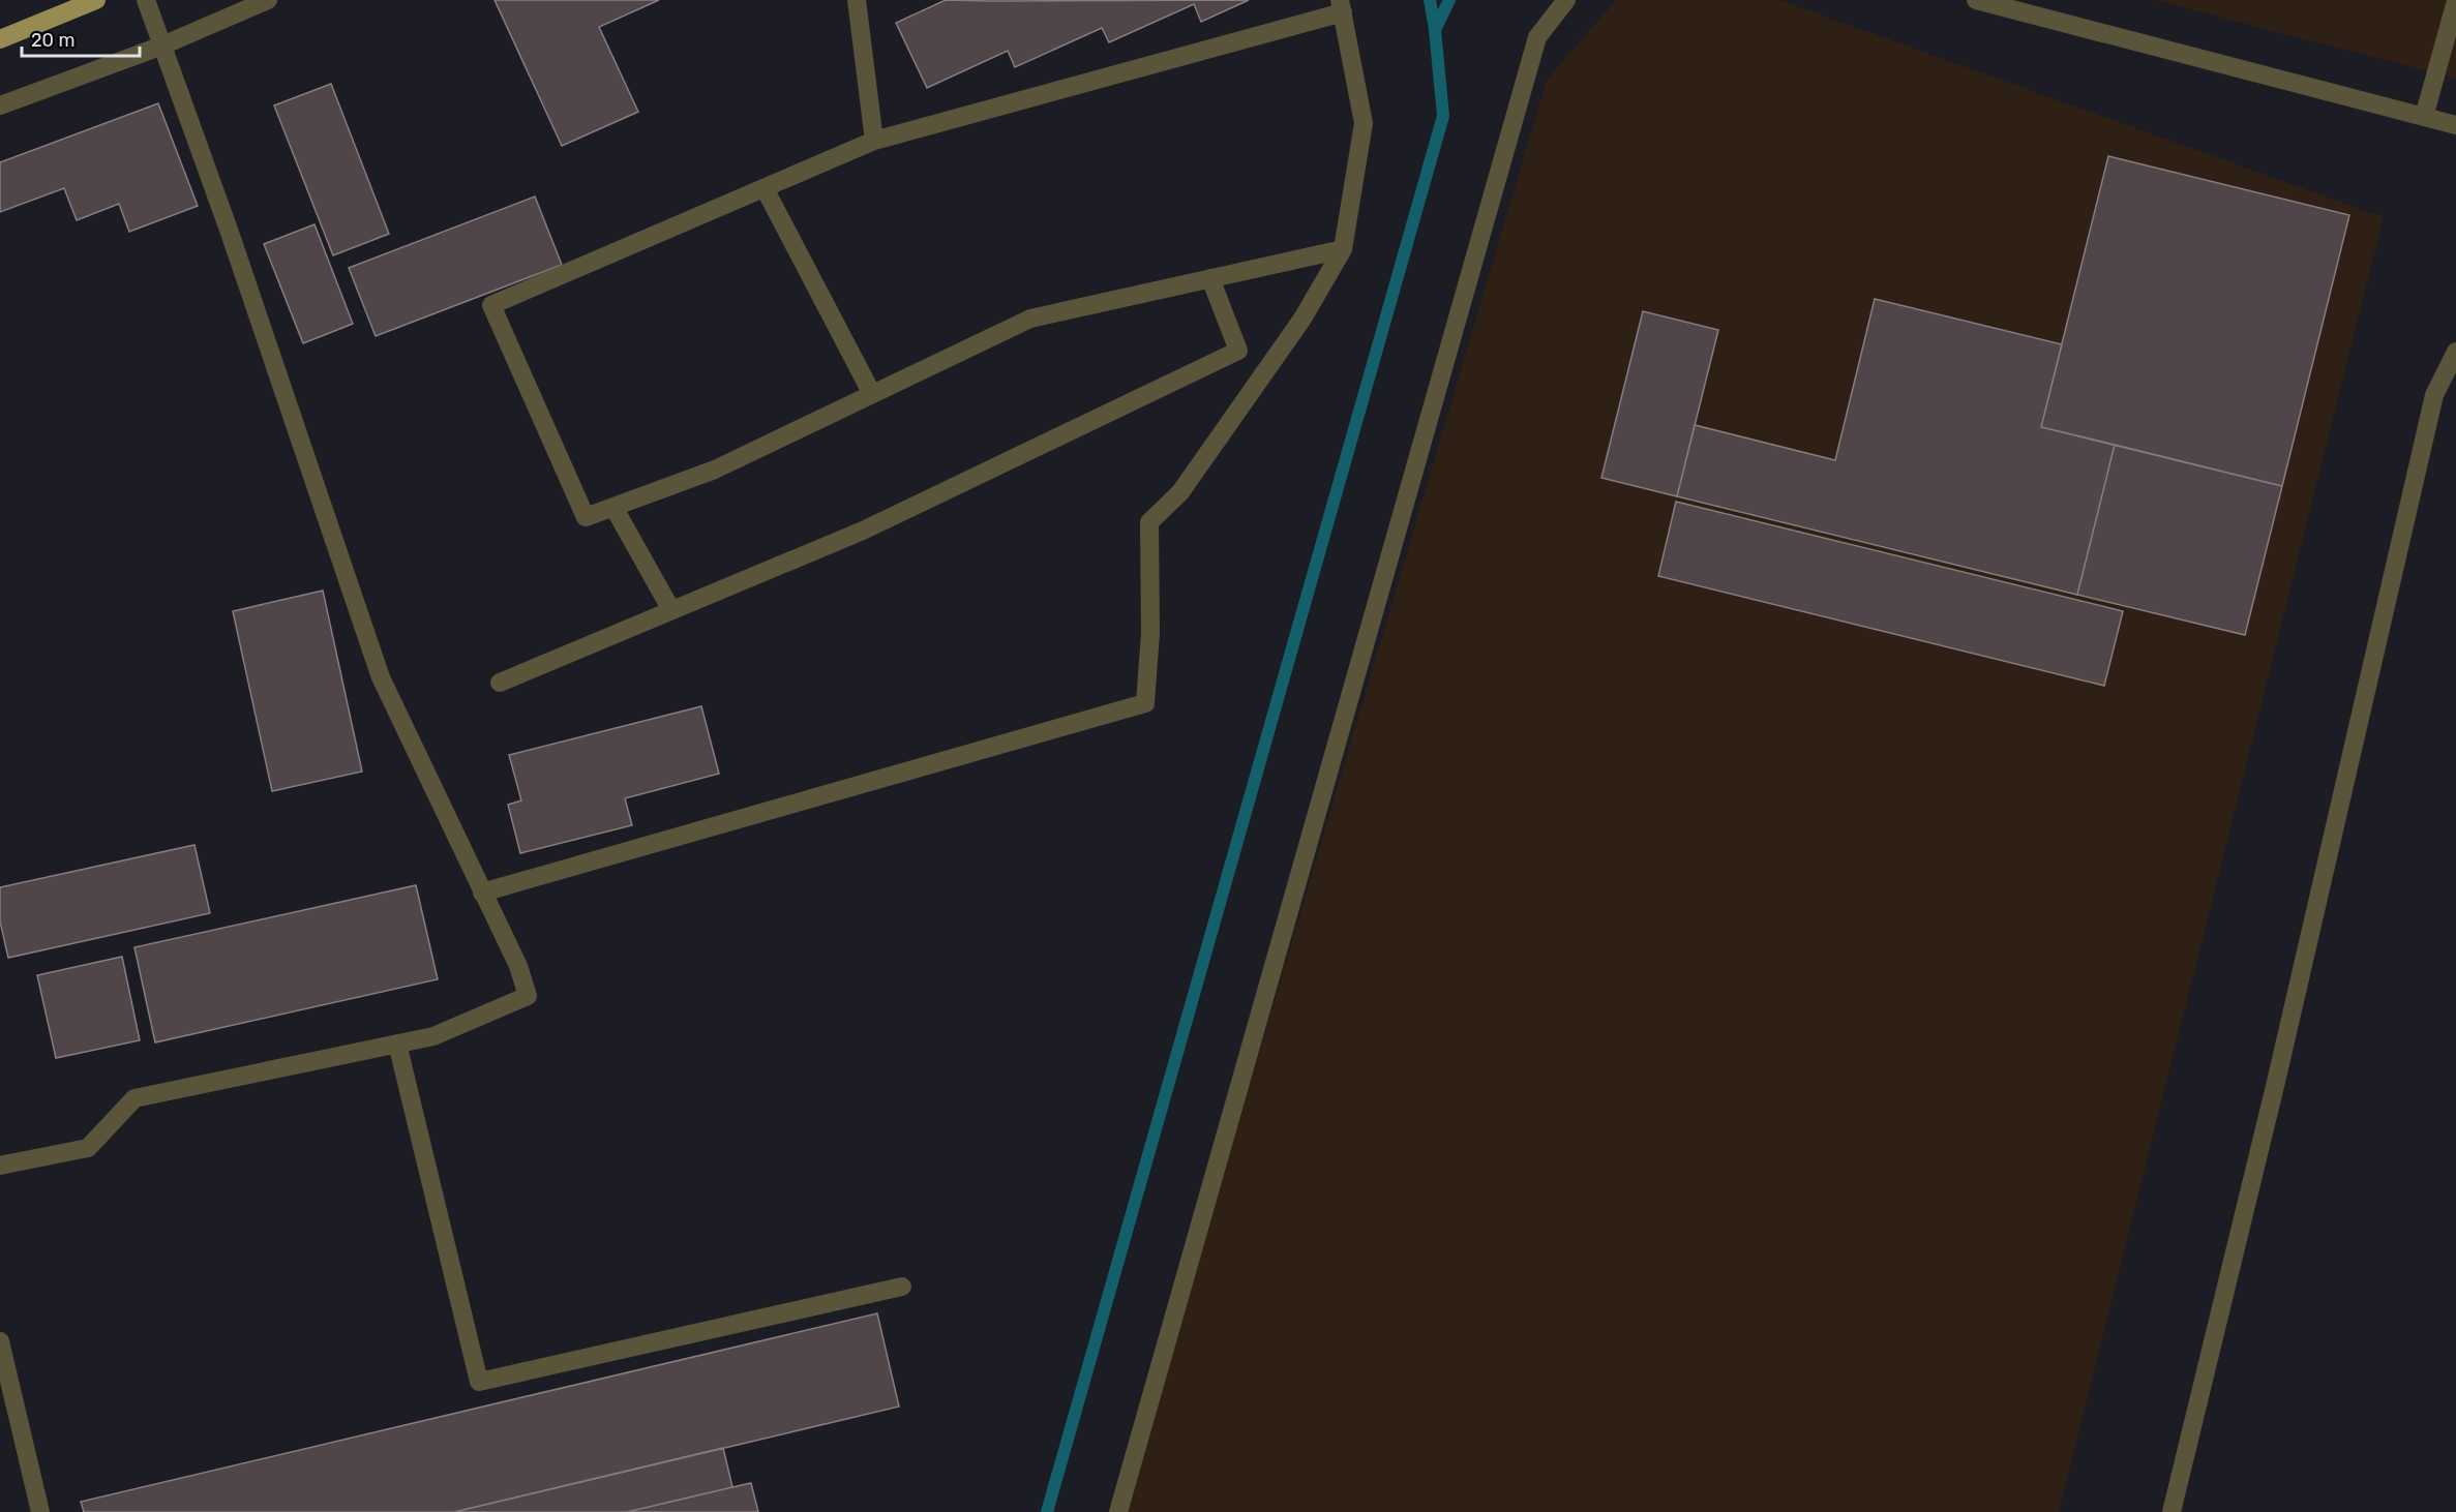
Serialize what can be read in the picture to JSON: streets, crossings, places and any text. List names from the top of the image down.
{
  "scale_bar": "20 m"
}
